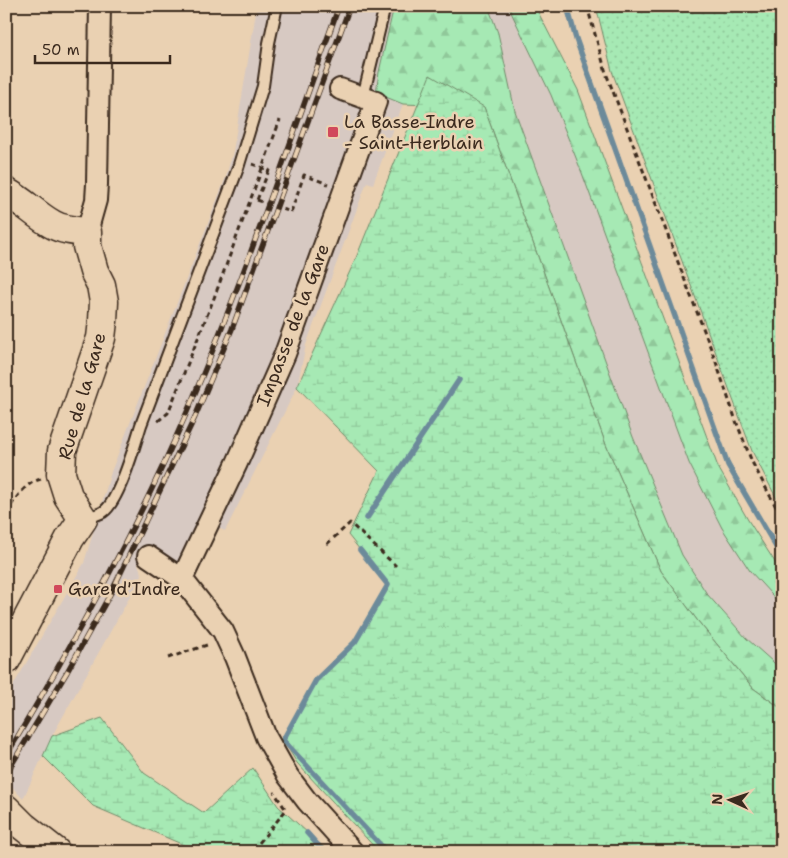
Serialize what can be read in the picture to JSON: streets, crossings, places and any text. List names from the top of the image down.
{
  "streets": {
    "street": ["Impasse de la Gare", "Rue de la Gare"]
  },
  "places": {
    "transit": ["La Basse-Indre - Saint-Herblain", "Gare d'Indre"]
  },
  "scale_bar": "50 m",
  "north": "left"
}
